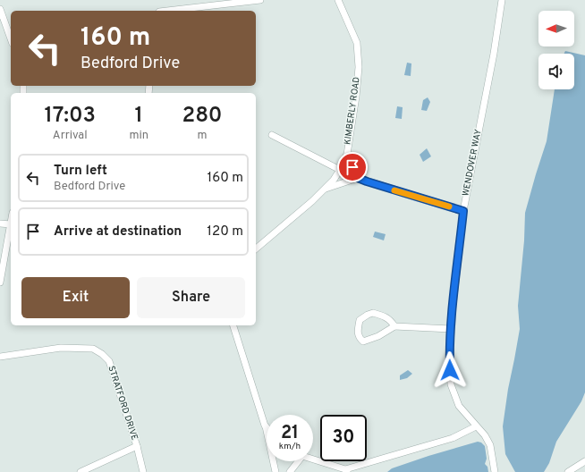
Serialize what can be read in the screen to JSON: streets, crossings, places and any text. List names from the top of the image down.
{
  "streets": {
    "street": ["KIMBERLY ROAD", "WENDOVER WAY", "STRATFORD DRIVE"]
  },
  "north": "left",
  "page": {
    "turn": ["160 m", "Bedford Drive"],
    "eta": [
      "17:03",
      "Arrival",
      "1",
      "min",
      "280",
      "m"
    ],
    "list": [
      {
        "name": "Turn left",
        "note": "Bedford Drive",
        "value": "160 m"
      },
      {
        "name": "Arrive at destination",
        "value": "120 m"
      }
    ],
    "buttons": ["Exit", "Share"],
    "speed": "21 km/h",
    "limit": "30"
  }
}
